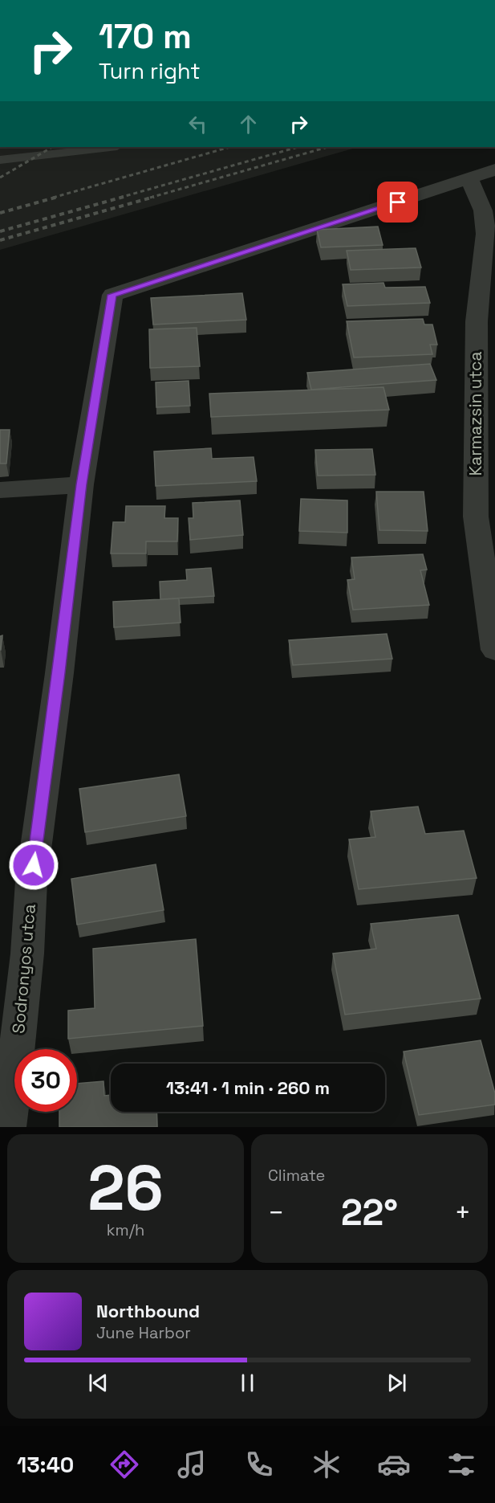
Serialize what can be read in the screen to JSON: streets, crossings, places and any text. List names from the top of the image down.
{
  "streets": {
    "street": ["Karmazsin utca", "Sodronyos utca"]
  },
  "crossings": [
    ["Karmazsin utca", "Sodronyos utca"]
  ],
  "page": {
    "turn": ["170 m", "Turn right"],
    "limit": "30",
    "trip": "13:41 · 1 min · 260 m",
    "tile": [
      ["26", "km/h"],
      "Climate"
    ],
    "heat": ["−", "22°", "+"],
    "song": ["Northbound", "June Harbor"],
    "tabs": "13:40"
  }
}
